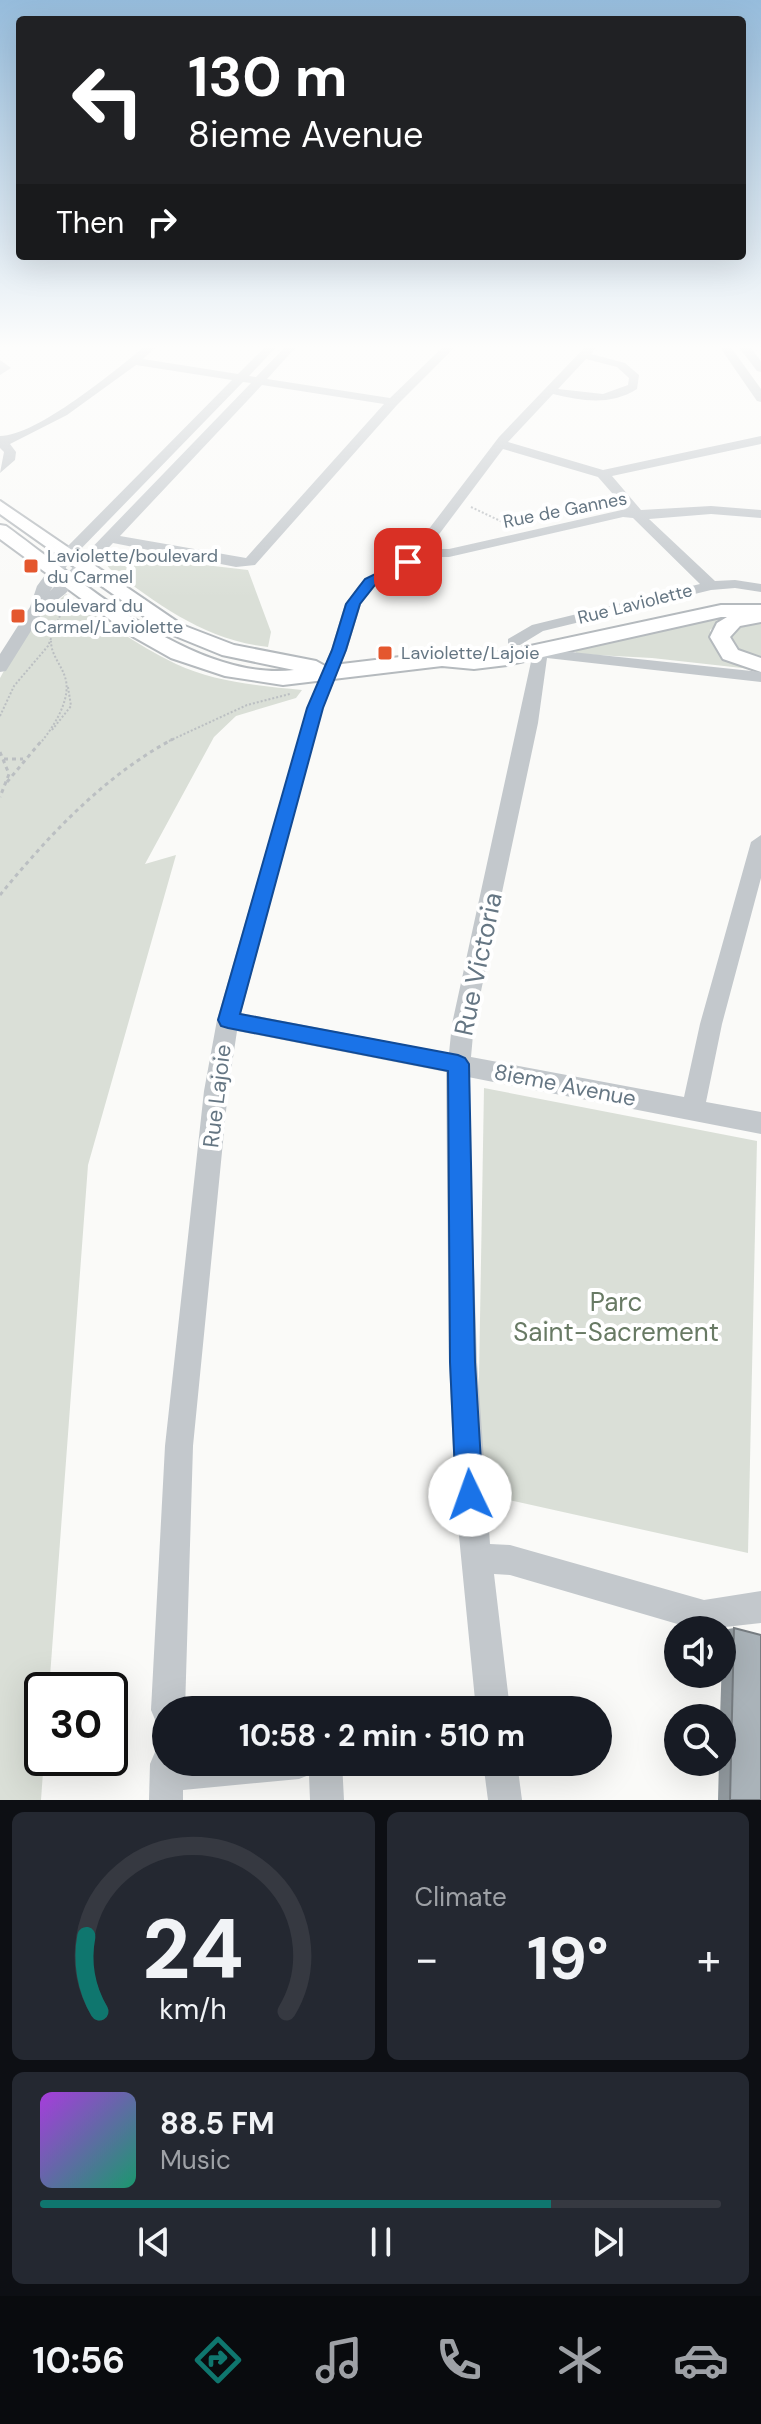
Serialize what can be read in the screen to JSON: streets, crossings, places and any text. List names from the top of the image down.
{
  "streets": {
    "main road": ["Rue Laviolette"],
    "street": [
      "Rue de Gannes",
      "Rue Victoria",
      "8ieme Avenue",
      "Rue Lajoie"
    ]
  },
  "crossings": [
    ["Rue de Gannes", "Rue Lajoie"],
    ["Rue Laviolette", "Rue Victoria"],
    ["Rue Laviolette", "Rue Lajoie"],
    ["Rue Victoria", "8ieme Avenue"],
    ["8ieme Avenue", "Rue Lajoie"]
  ],
  "parks": ["Parc Saint-Sacrement"],
  "places": {
    "transit": ["Laviolette/boulevard du Carmel", "boulevard du Carmel/Laviolette", "Laviolette/Lajoie"]
  },
  "page": {
    "turn": ["130 m", "8ieme Avenue"],
    "then": "Then",
    "limit": "30",
    "trip": "10:58 · 2 min · 510 m",
    "tile": "Climate",
    "heat": ["−", "19°", "+"],
    "song": ["88.5 FM", "Music"],
    "tabs": "10:56",
    "gauge": ["24", "km/h"]
  }
}
